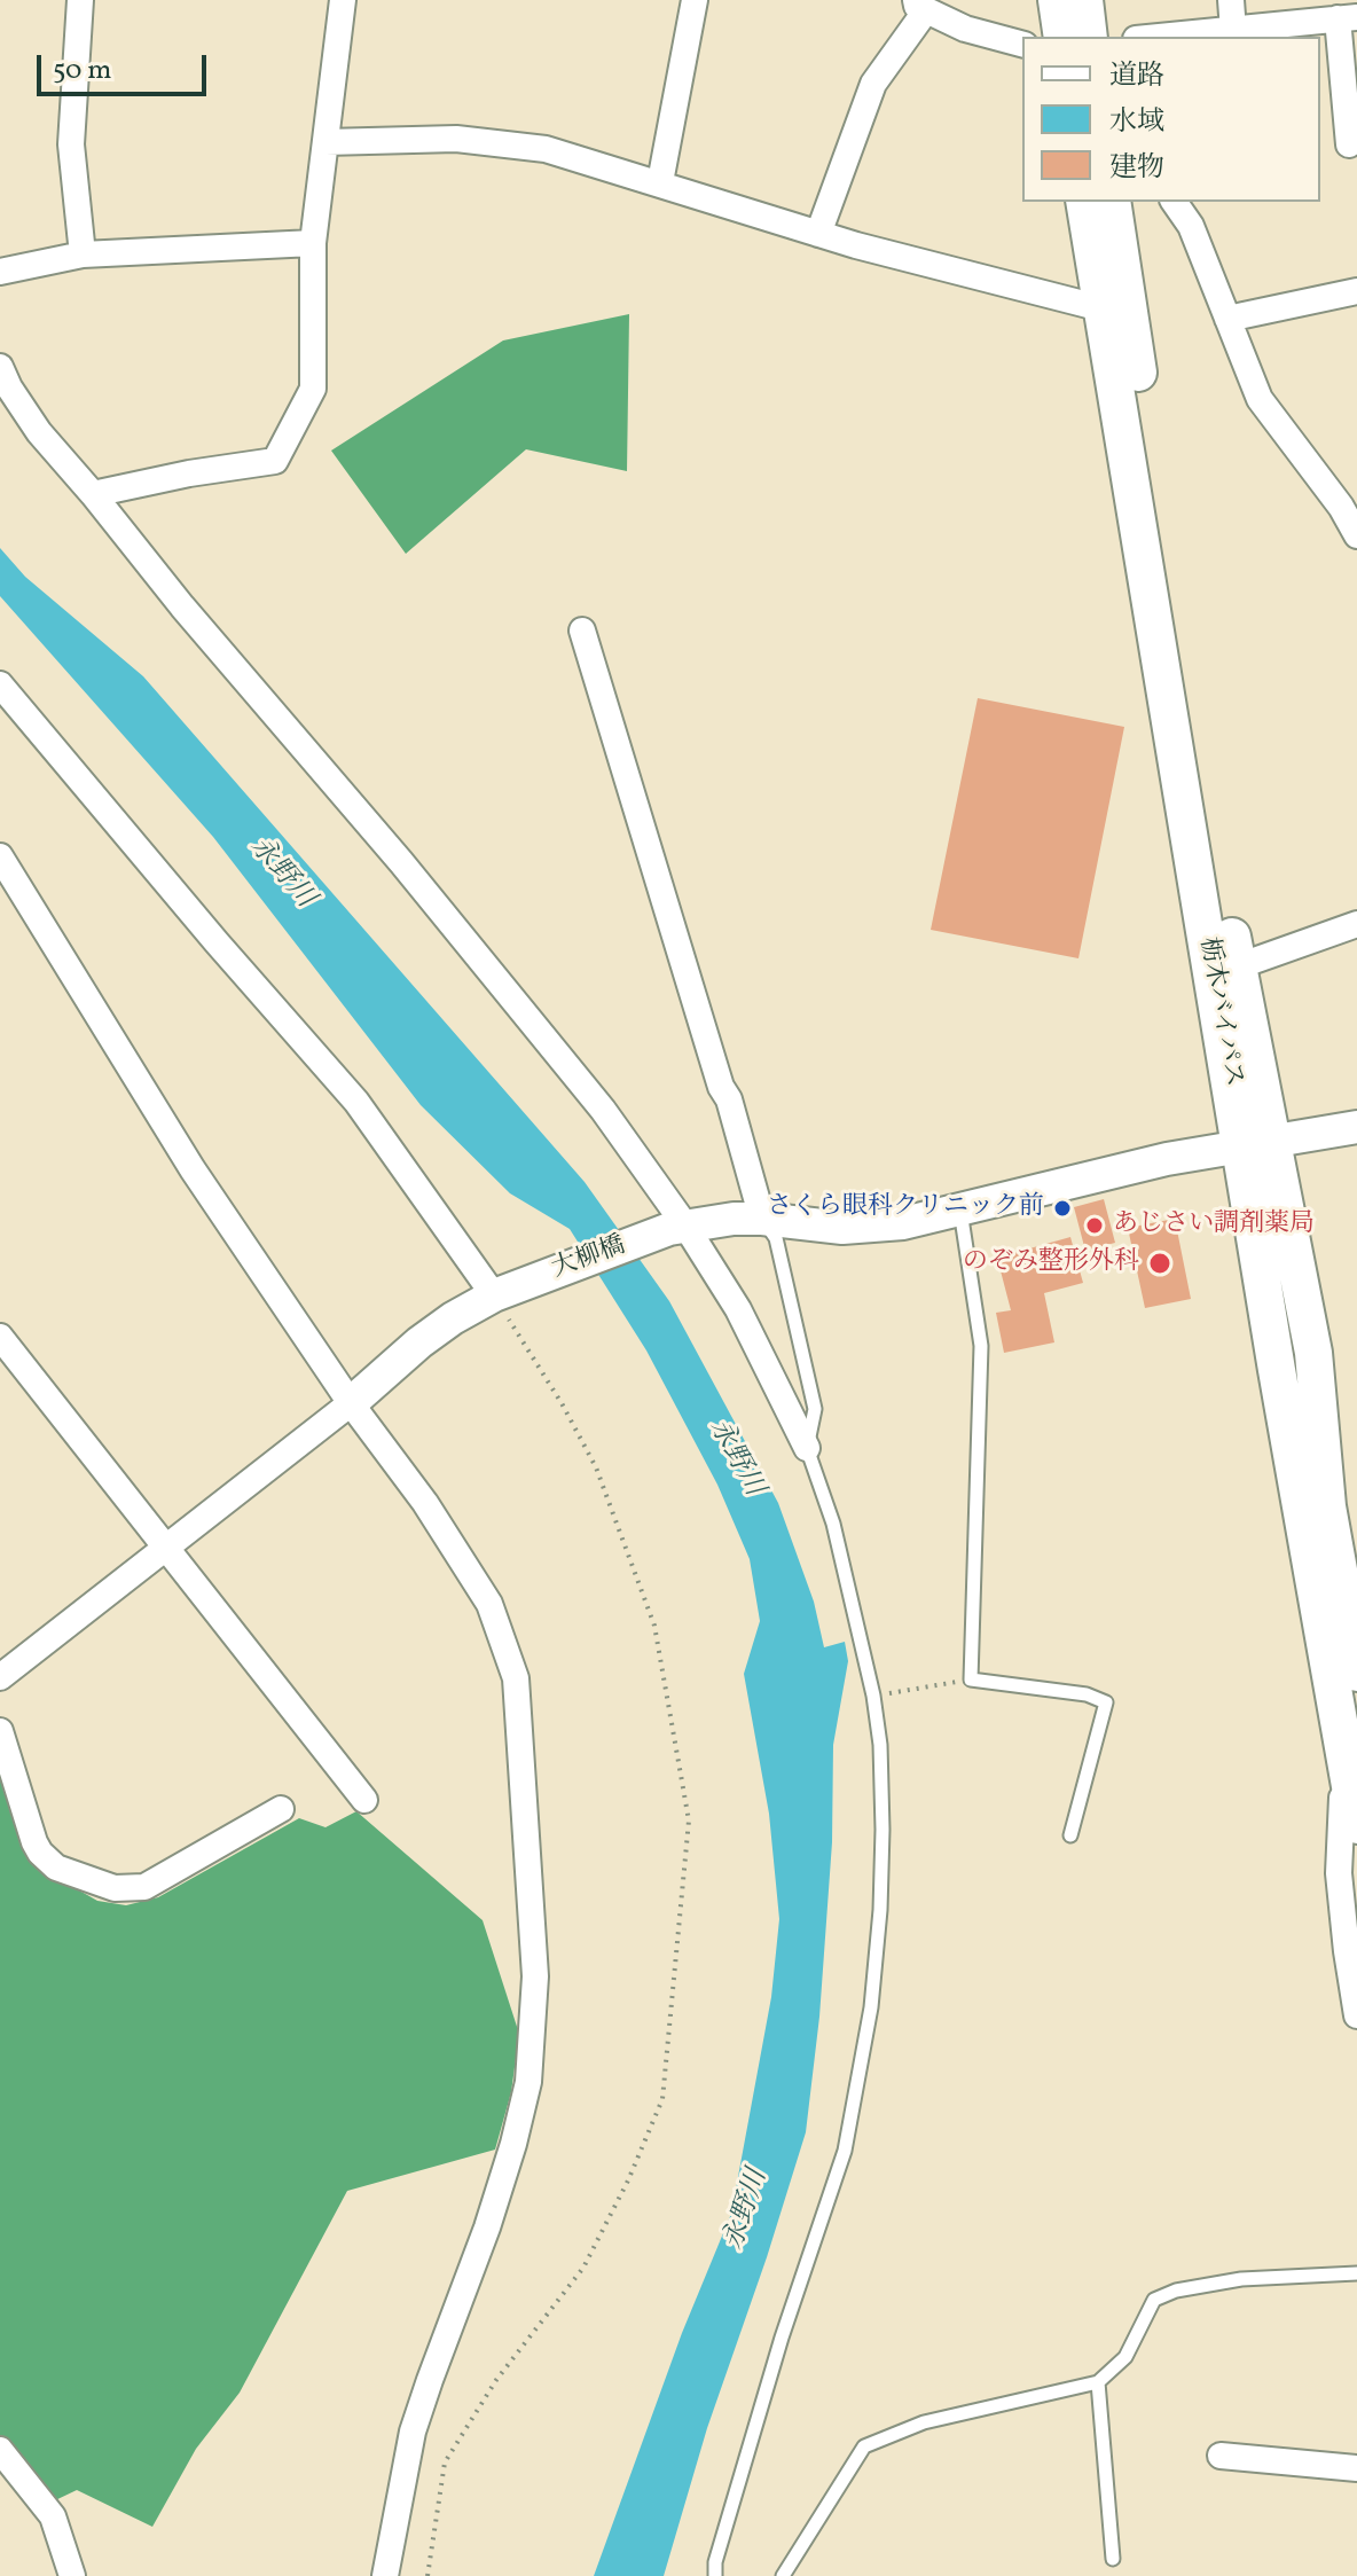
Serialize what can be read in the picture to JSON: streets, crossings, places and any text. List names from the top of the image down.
{
  "streets": {
    "main road": ["栃木バイパス"],
    "street": ["大柳橋"]
  },
  "crossings": [
    ["栃木バイパス", "大柳橋"]
  ],
  "water": ["永野川"],
  "places": ["さくら眼科クリニック前", "あじさい調剤薬局", "のぞみ整形外科"],
  "legend": ["道路", "水域", "建物"],
  "scale_bar": "50 m"
}
